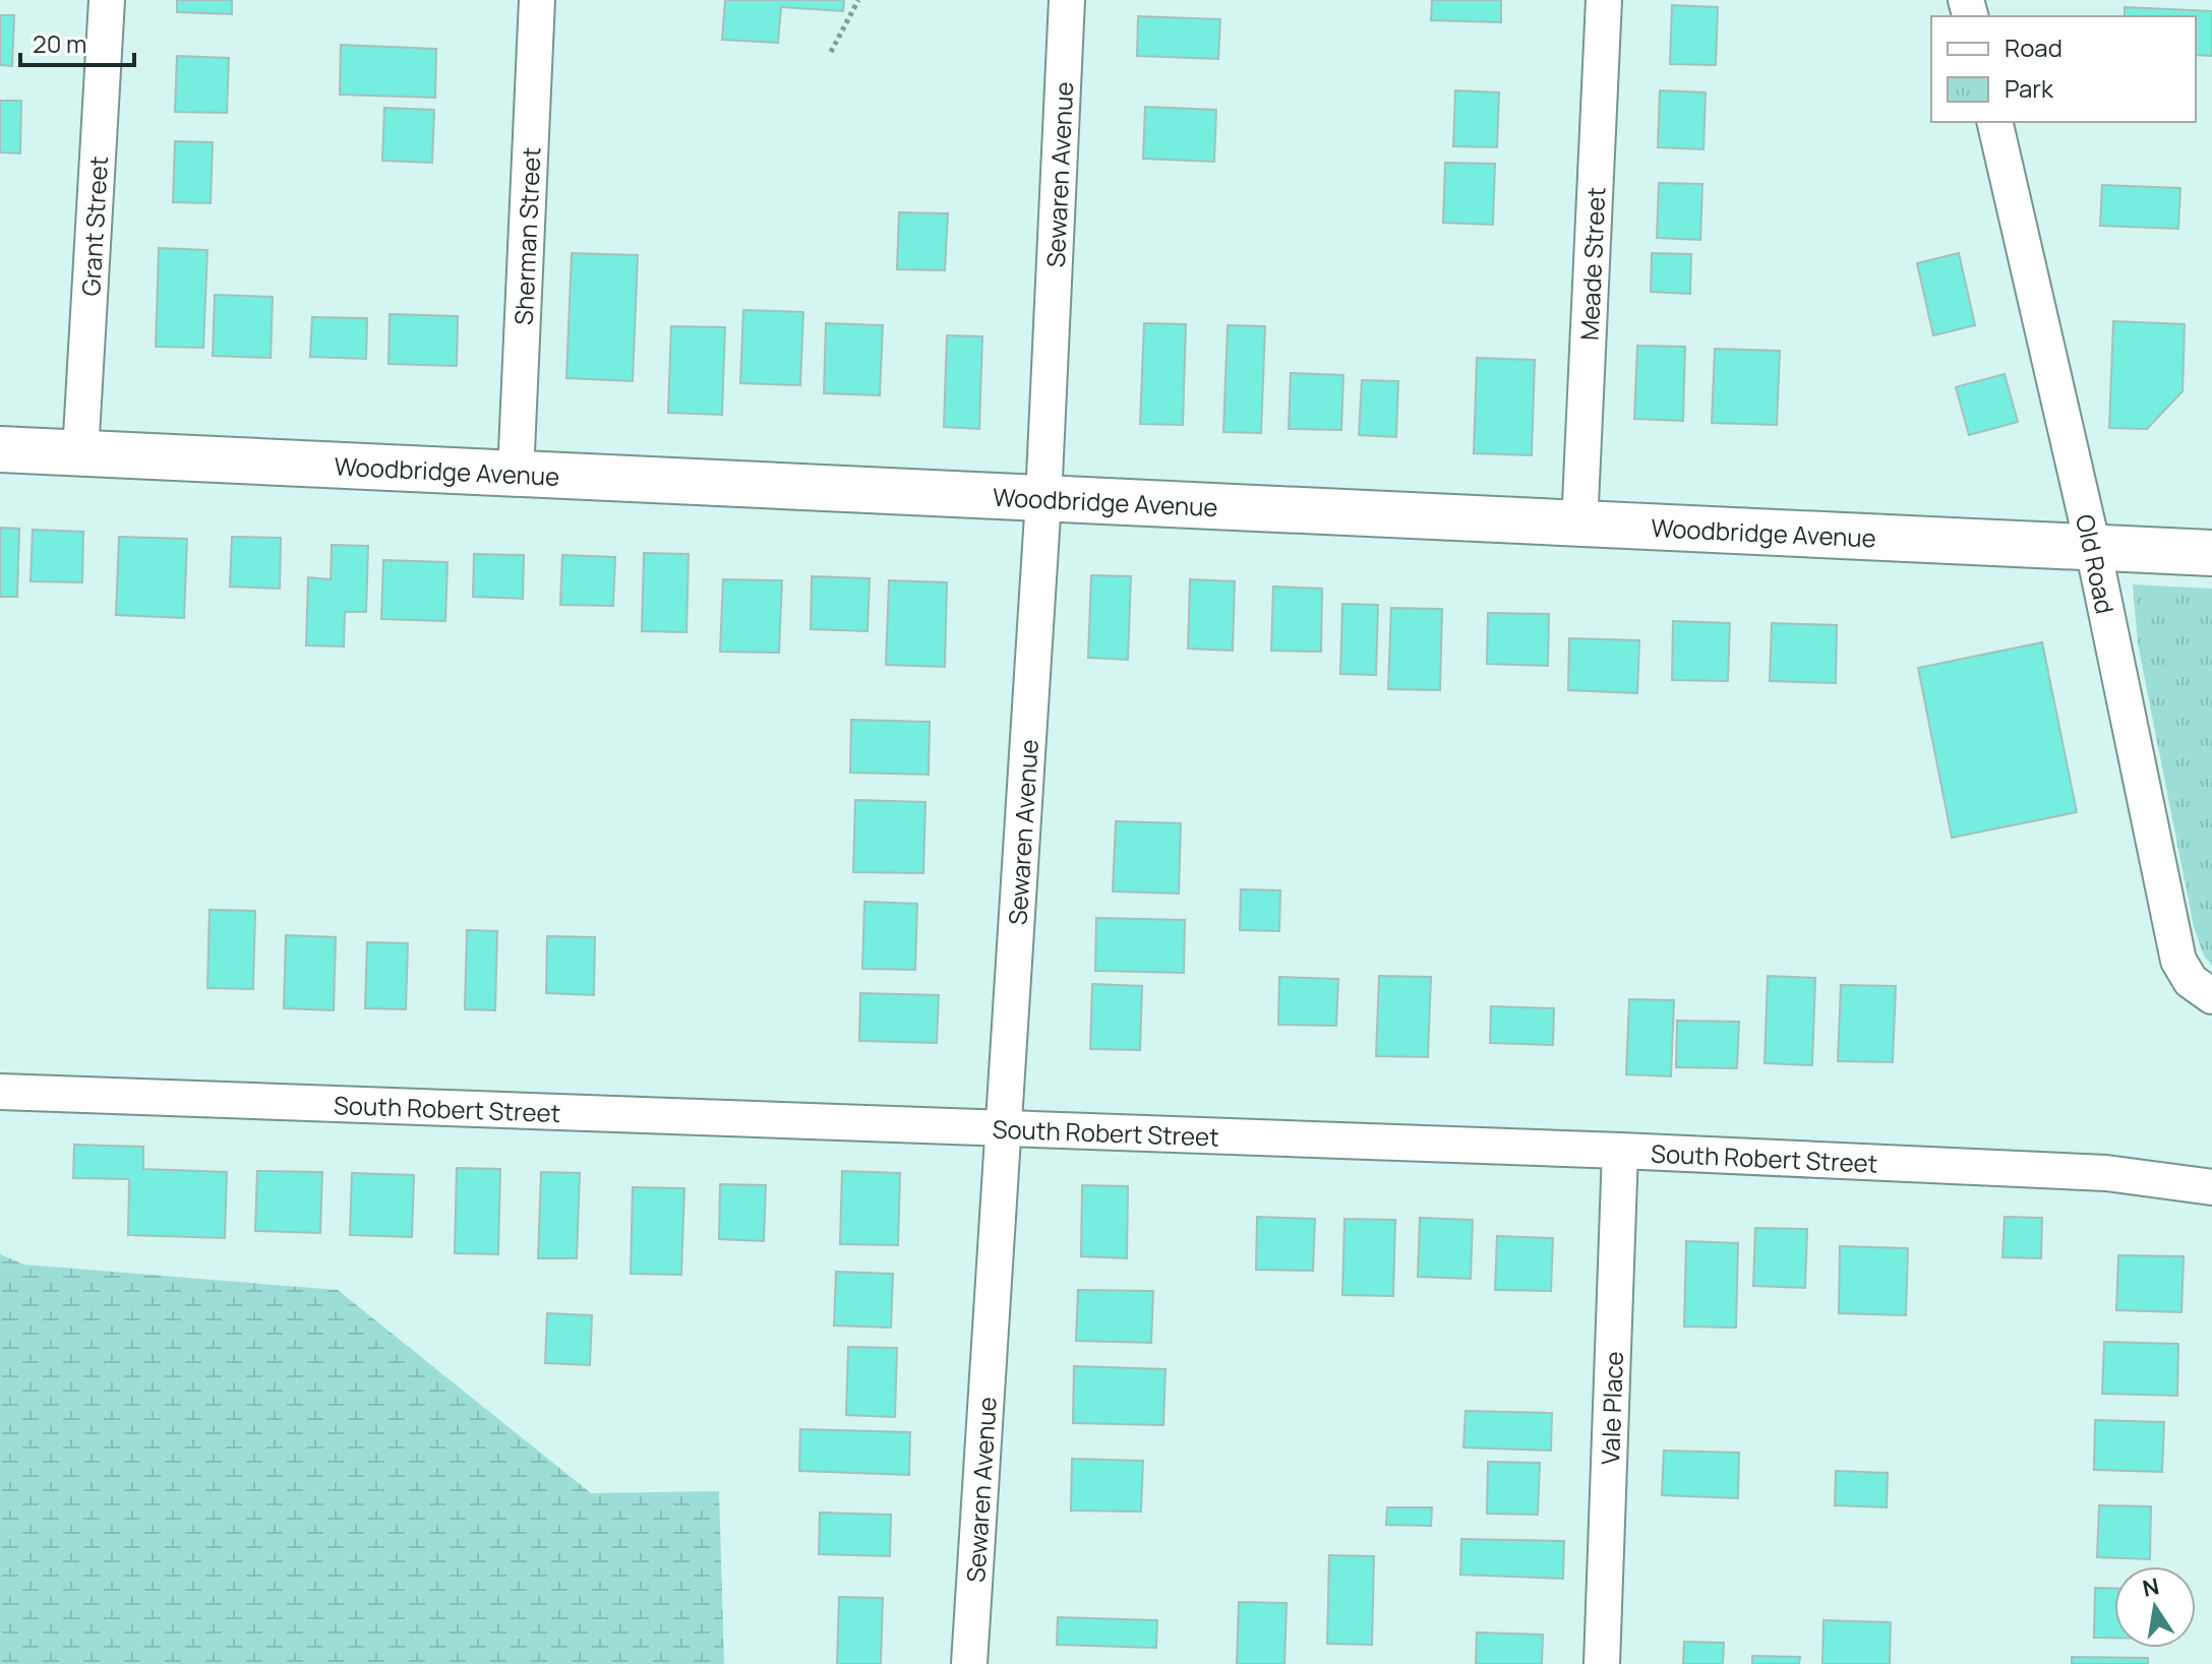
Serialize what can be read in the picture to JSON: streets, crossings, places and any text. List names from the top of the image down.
{
  "streets": {
    "street": [
      "Sewaren Avenue",
      "Grant Street",
      "Sherman Street",
      "Meade Street",
      "Woodbridge Avenue",
      "Old Road",
      "South Robert Street",
      "Vale Place"
    ]
  },
  "crossings": [
    ["Sewaren Avenue", "Woodbridge Avenue"],
    ["Sewaren Avenue", "South Robert Street"],
    ["Grant Street", "Woodbridge Avenue"],
    ["Sherman Street", "Woodbridge Avenue"],
    ["Meade Street", "Woodbridge Avenue"],
    ["Woodbridge Avenue", "Old Road"],
    ["South Robert Street", "Vale Place"]
  ],
  "legend": ["Road", "Park"],
  "scale_bar": "20 m",
  "north": "top"
}
